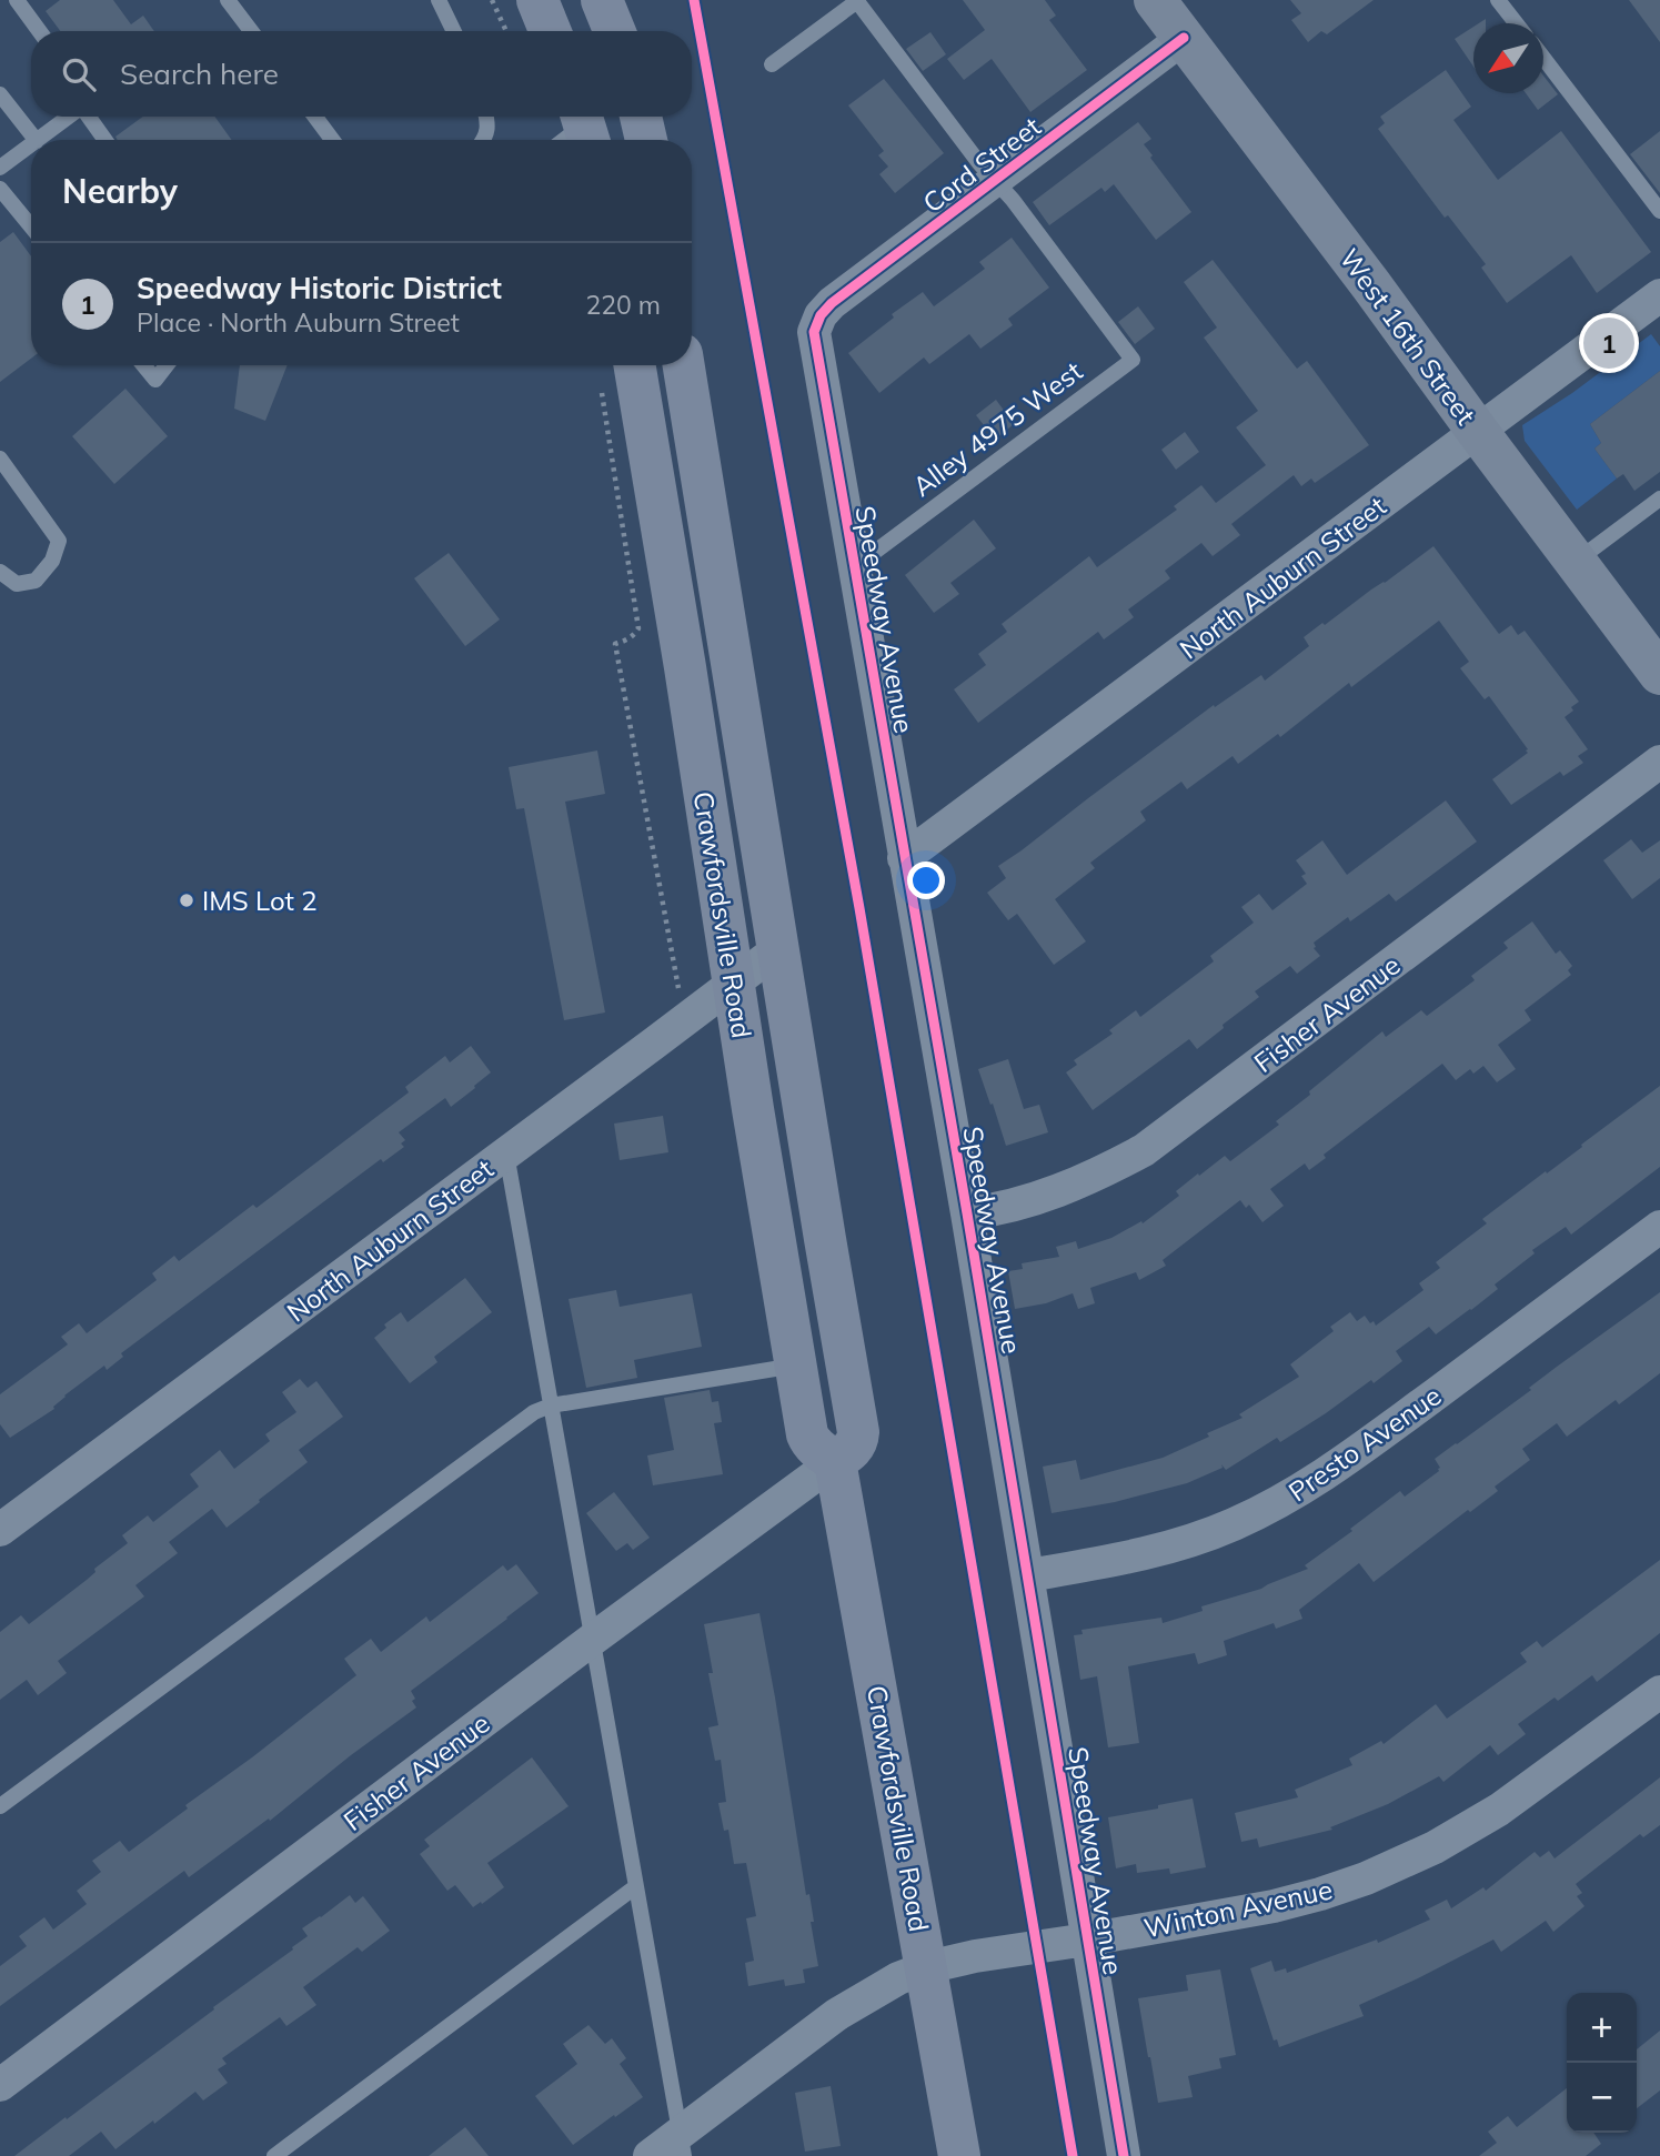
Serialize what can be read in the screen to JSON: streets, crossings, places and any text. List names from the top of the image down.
{
  "streets": {
    "main road": ["Crawfordsville Road"],
    "street": [
      "Cord Street",
      "West 16th Street",
      "North Auburn Street",
      "Speedway Avenue",
      "Fisher Avenue",
      "Presto Avenue",
      "Winton Avenue"
    ],
    "lane": ["Alley 4975 West"]
  },
  "crossings": [
    ["Cord Street", "West 16th Street"],
    ["Cord Street", "Alley 4975 West"],
    ["Cord Street", "Speedway Avenue"],
    ["West 16th Street", "North Auburn Street"],
    ["Alley 4975 West", "Speedway Avenue"],
    ["North Auburn Street", "Speedway Avenue"],
    ["North Auburn Street", "Crawfordsville Road"],
    ["Speedway Avenue", "Fisher Avenue"],
    ["Speedway Avenue", "Presto Avenue"],
    ["Speedway Avenue", "Winton Avenue"],
    ["Crawfordsville Road", "Fisher Avenue"],
    ["Crawfordsville Road", "Winton Avenue"]
  ],
  "places": ["IMS Lot 2"],
  "north": "bottom left",
  "page": {
    "search": "Search here",
    "heading": "Nearby",
    "list": [
      {
        "mark": "1",
        "name": "Speedway Historic District",
        "note": "Place · North Auburn Street",
        "value": "220 m"
      }
    ],
    "pins": "1",
    "map_buttons": ["+", "−"]
  }
}
